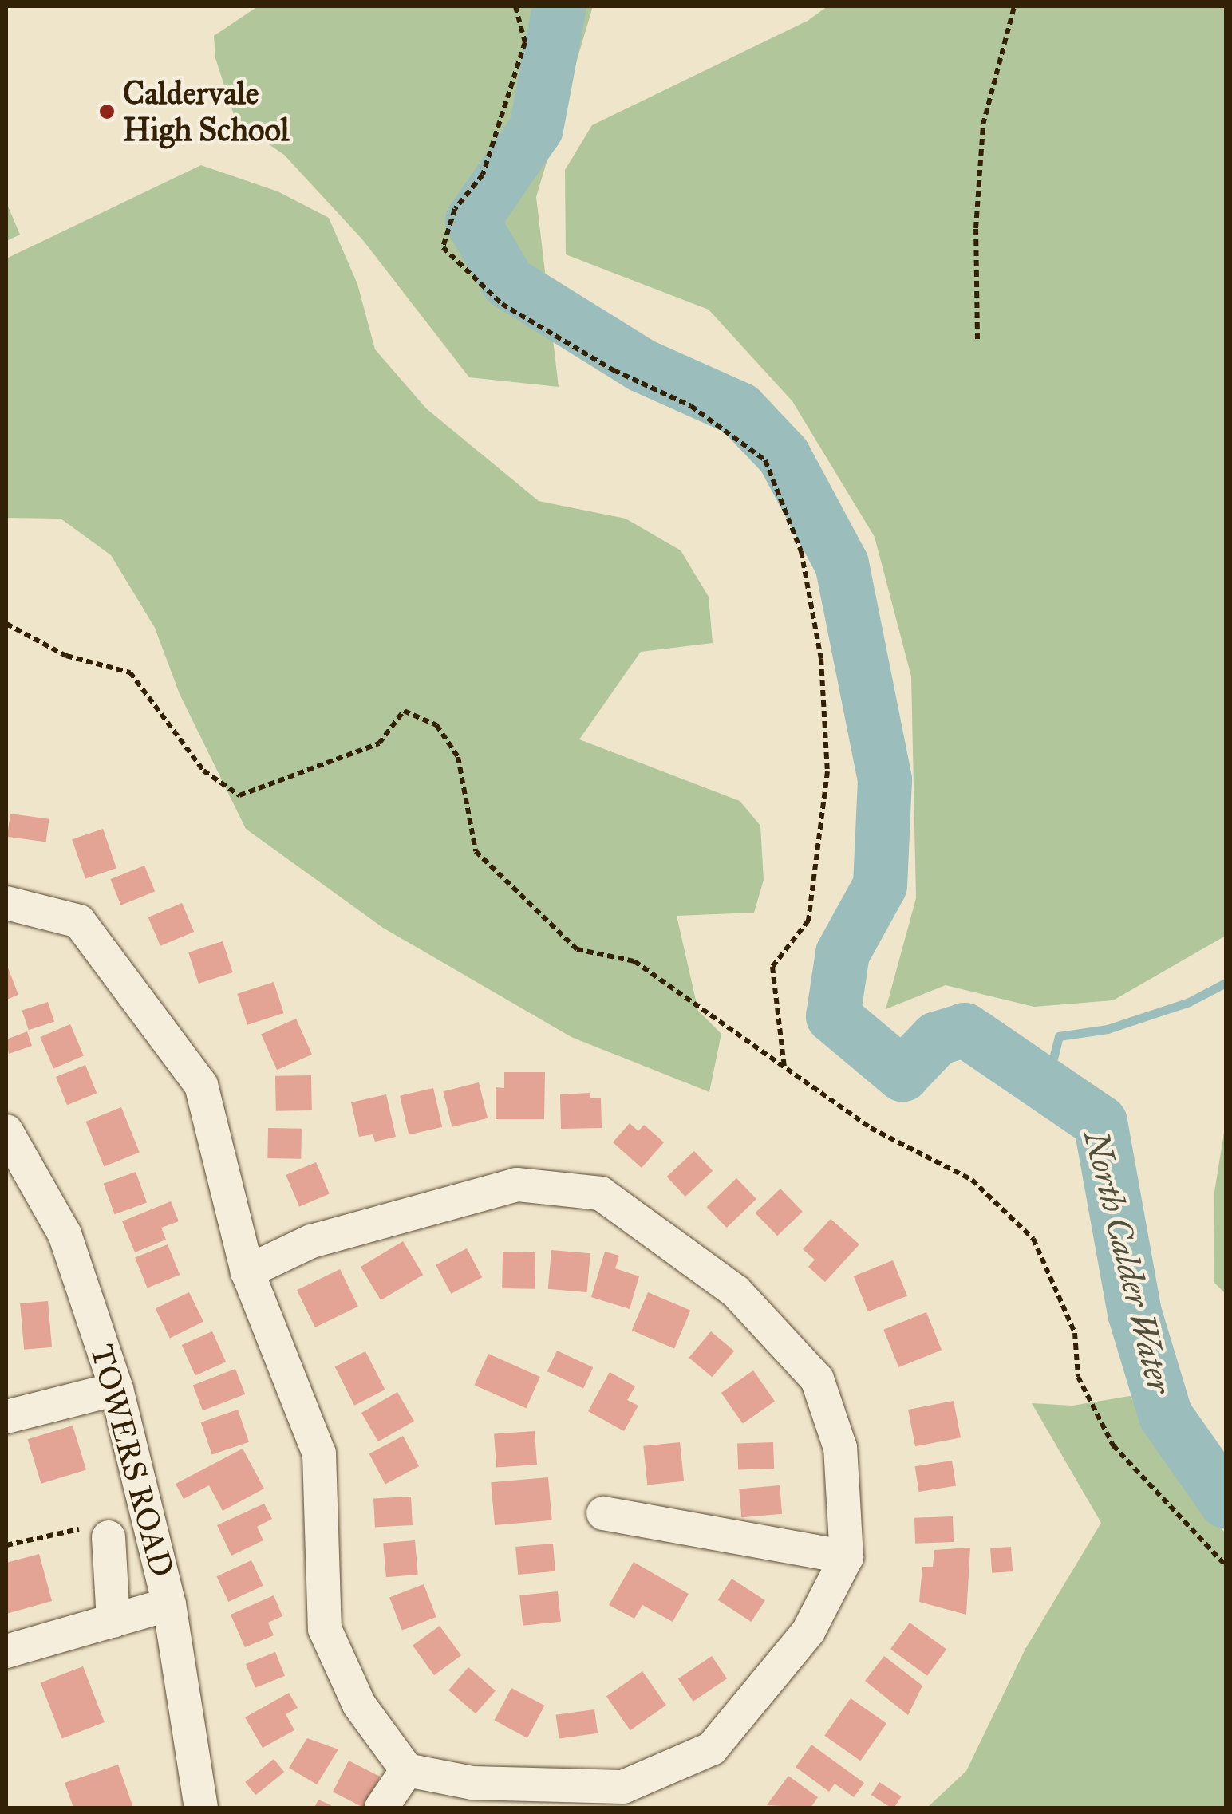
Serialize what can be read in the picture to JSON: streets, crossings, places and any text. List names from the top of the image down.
{
  "streets": {
    "street": ["TOWERS ROAD"]
  },
  "water": ["North Calder Water"],
  "places": ["Caldervale High School"]
}
